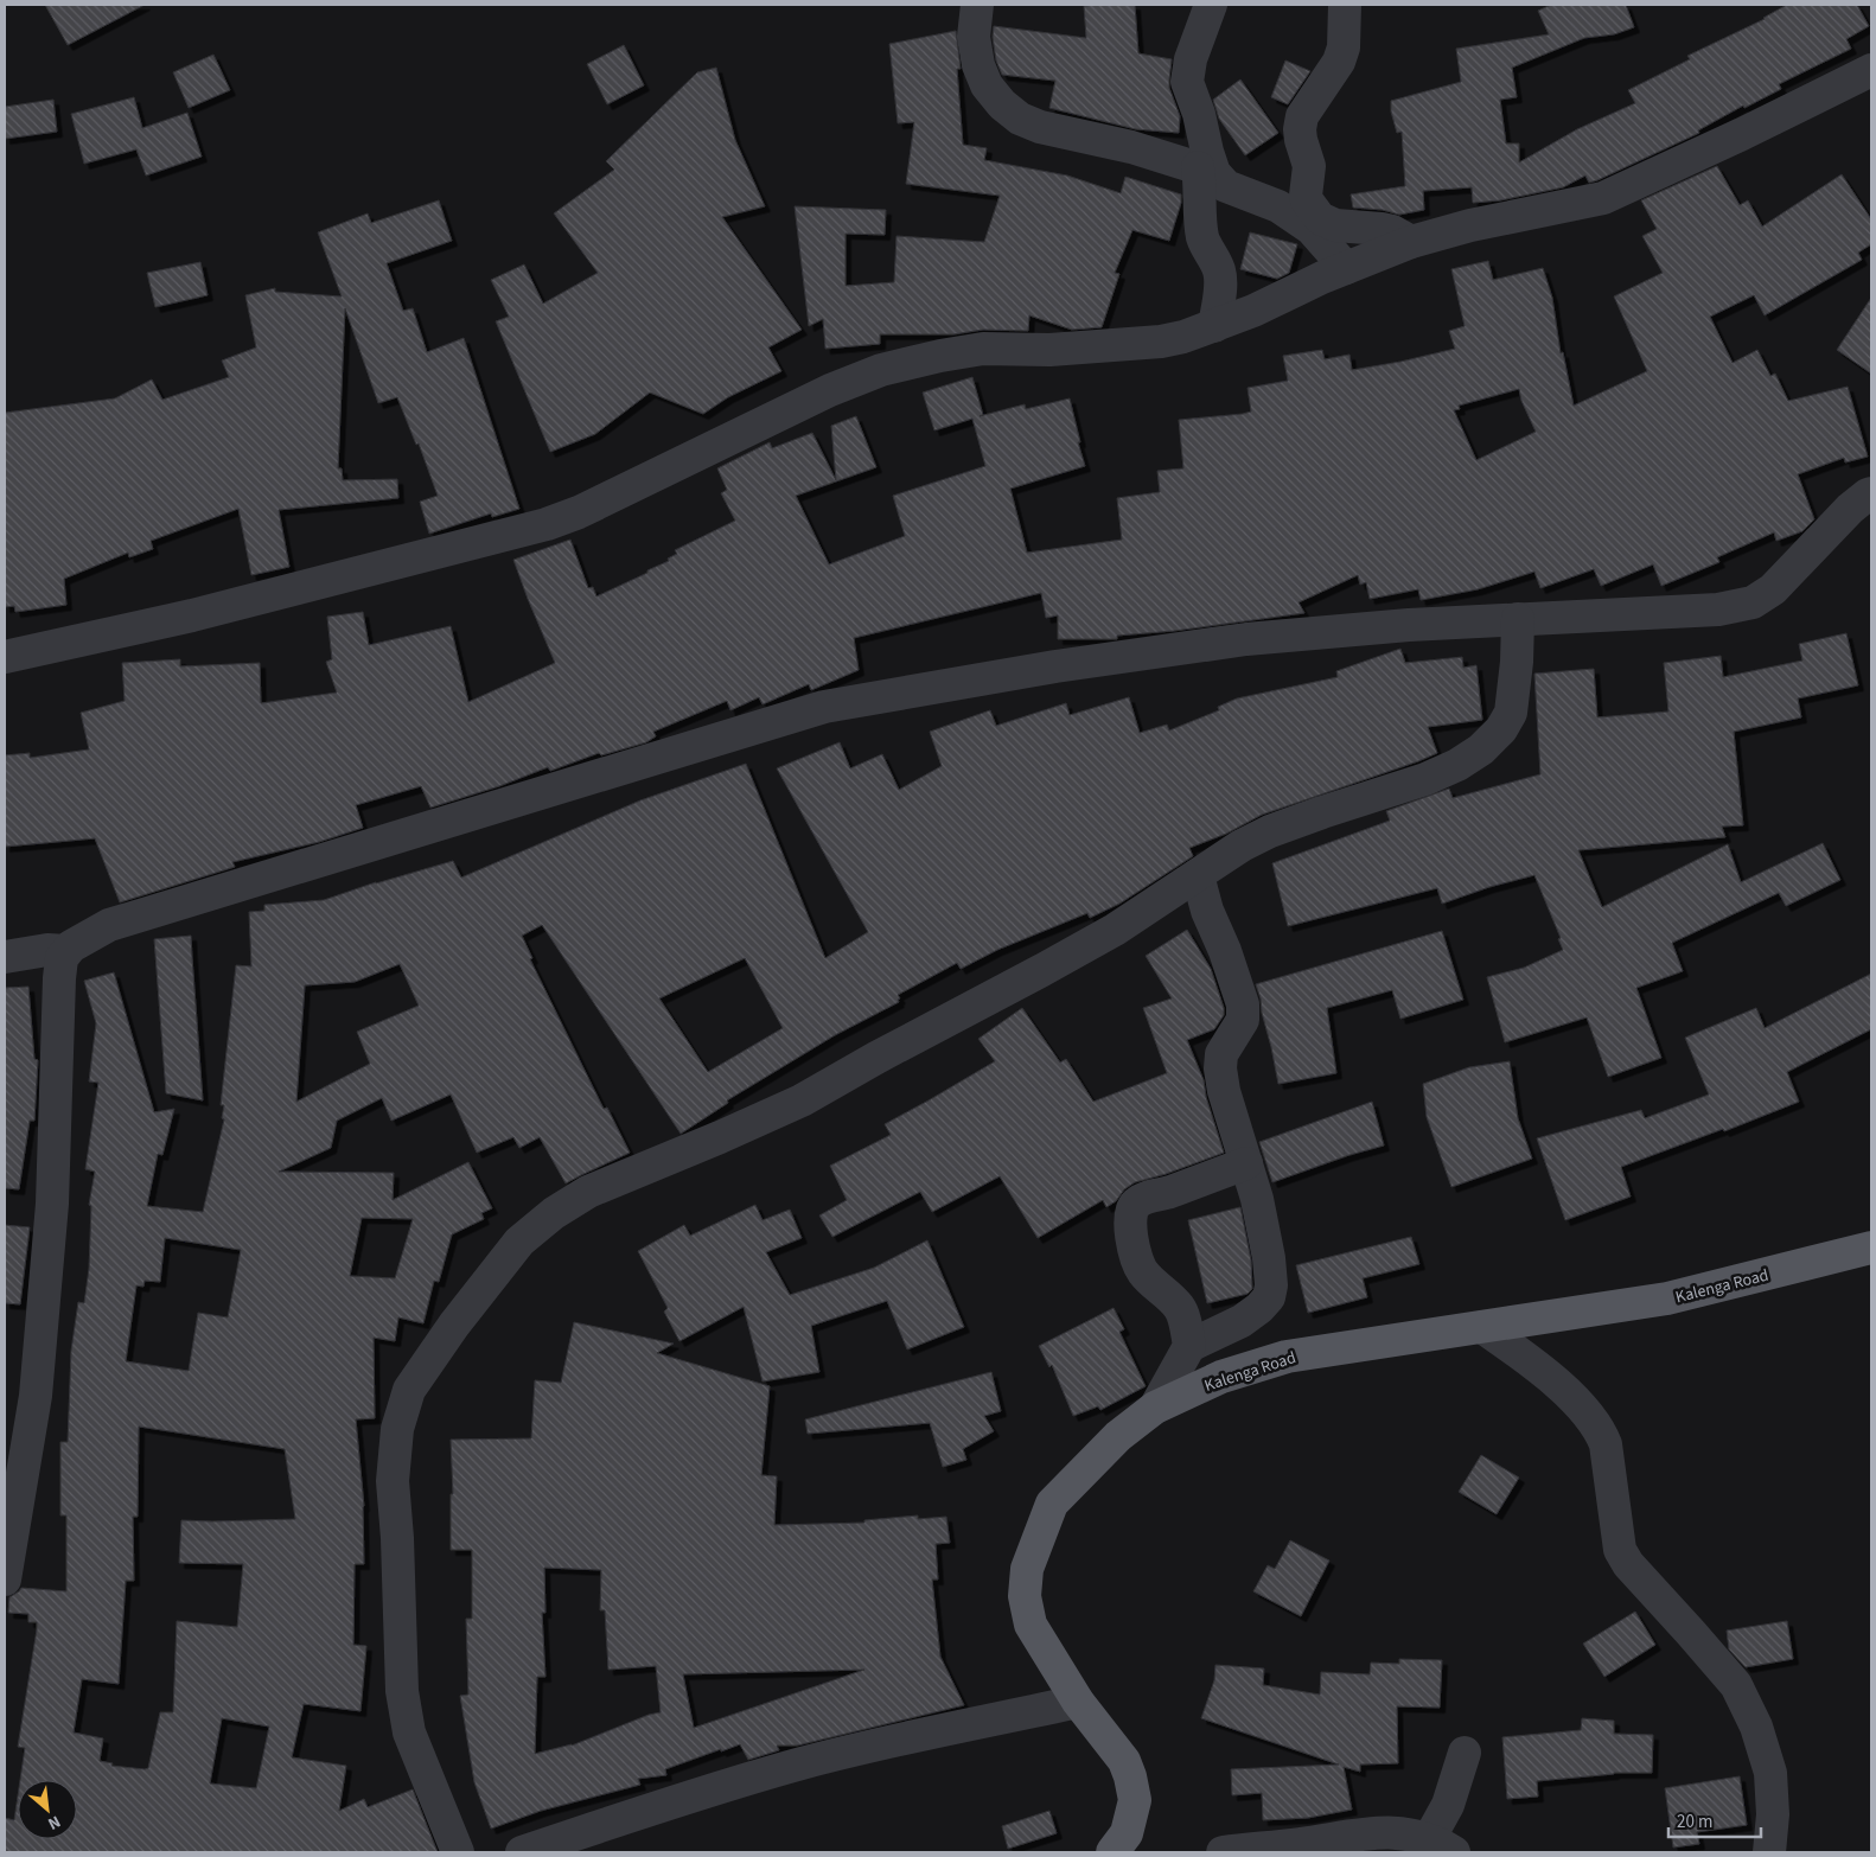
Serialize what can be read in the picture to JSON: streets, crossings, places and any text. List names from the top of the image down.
{
  "streets": {
    "main road": ["Kalenga Road"]
  },
  "scale_bar": "20 m",
  "north": "bottom right"
}
